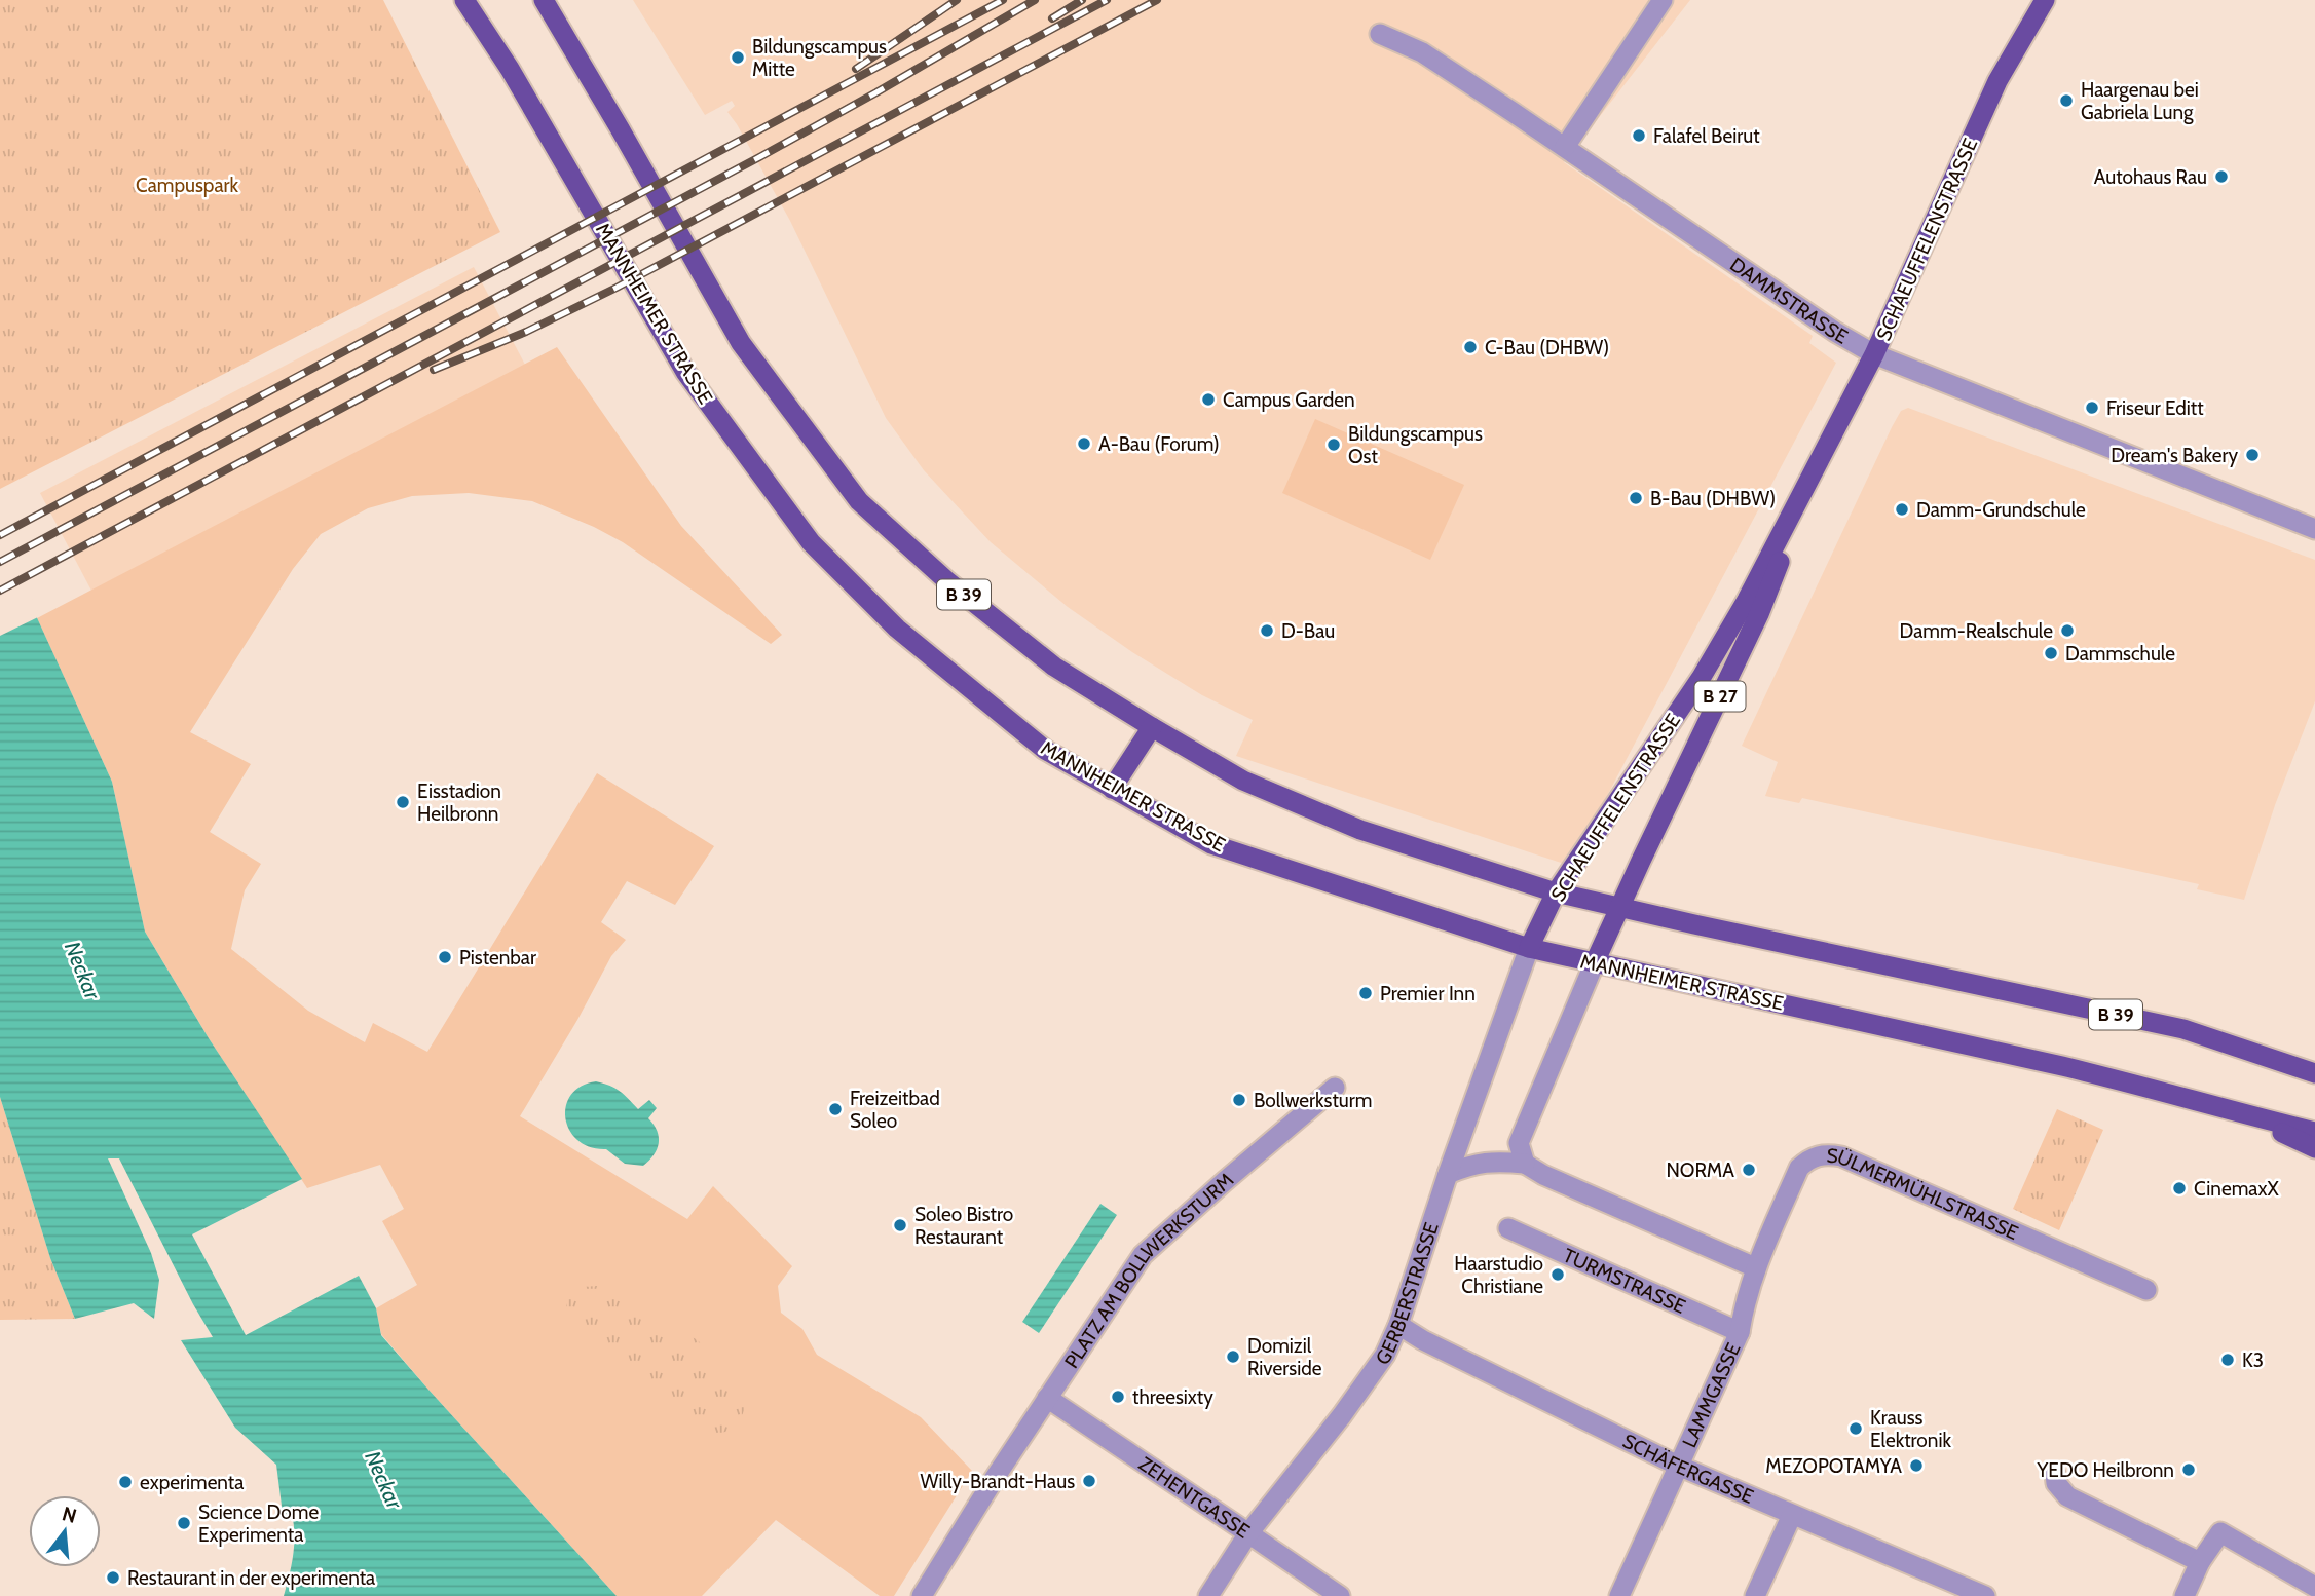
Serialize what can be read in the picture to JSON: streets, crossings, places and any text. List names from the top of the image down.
{
  "streets": {
    "main road": [
      "SCHAEUFFELENSTRASSE",
      "MANNHEIMER STRASSE",
      "B 39",
      "B 27"
    ],
    "street": [
      "DAMMSTRASSE",
      "SÜLMERMÜHLSTRASSE",
      "PLATZ AM BOLLWERKSTURM",
      "TURMSTRASSE",
      "GERBERSTRASSE",
      "LAMMGASSE",
      "SCHÄFERGASSE",
      "ZEHENTGASSE"
    ]
  },
  "crossings": [
    ["SCHAEUFFELENSTRASSE", "DAMMSTRASSE"],
    ["SCHAEUFFELENSTRASSE", "MANNHEIMER STRASSE"],
    ["SCHAEUFFELENSTRASSE", "B 39"],
    ["SCHAEUFFELENSTRASSE", "GERBERSTRASSE"],
    ["MANNHEIMER STRASSE", "GERBERSTRASSE"],
    ["SÜLMERMÜHLSTRASSE", "LAMMGASSE"],
    ["PLATZ AM BOLLWERKSTURM", "ZEHENTGASSE"],
    ["TURMSTRASSE", "LAMMGASSE"],
    ["GERBERSTRASSE", "SCHÄFERGASSE"],
    ["GERBERSTRASSE", "ZEHENTGASSE"],
    ["LAMMGASSE", "SCHÄFERGASSE"]
  ],
  "water": ["Neckar"],
  "parks": ["Campuspark"],
  "places": [
    "Bildungscampus Mitte",
    "Haargenau bei Gabriela Lung",
    "Falafel Beirut",
    "Autohaus Rau",
    "C-Bau (DHBW)",
    "Campus Garden",
    "Friseur Editt",
    "A-Bau (Forum)",
    "Bildungscampus Ost",
    "Dream's Bakery",
    "B-Bau (DHBW)",
    "Damm-Grundschule",
    "D-Bau",
    "Damm-Realschule",
    "Dammschule",
    "Eisstadion Heilbronn",
    "Pistenbar",
    "Premier Inn",
    "Bollwerksturm",
    "Freizeitbad Soleo",
    "NORMA",
    "CinemaxX",
    "Soleo Bistro Restaurant",
    "Haarstudio Christiane",
    "Domizil Riverside",
    "K3",
    "threesixty",
    "Krauss Elektronik",
    "MEZOPOTAMYA",
    "YEDO Heilbronn",
    "Willy-Brandt-Haus",
    "experimenta",
    "Science Dome Experimenta",
    "Restaurant in der experimenta"
  ],
  "north": "top"
}
